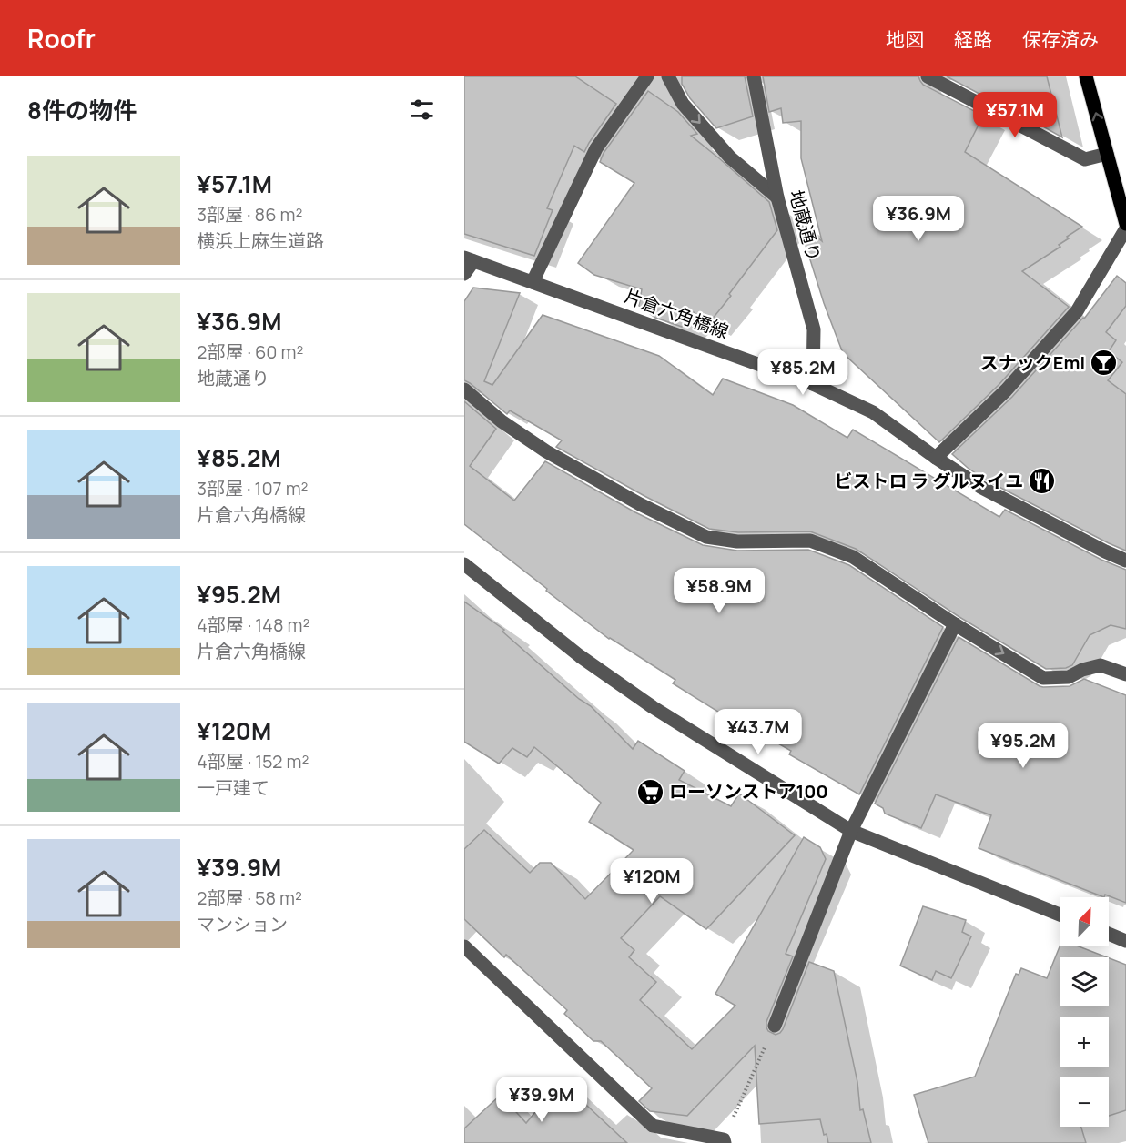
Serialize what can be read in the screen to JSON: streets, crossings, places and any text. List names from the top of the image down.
{
  "streets": {
    "street": ["地蔵通り", "片倉六角橋線"]
  },
  "crossings": [
    ["地蔵通り", "片倉六角橋線"]
  ],
  "places": {
    "bar": ["スナックEmi"],
    "restaurant": ["ビストロ ラ グルヌイユ"],
    "supermarket": ["ローソンストア100"]
  },
  "north": "top right",
  "page": {
    "header": "Roofr",
    "nav": ["地図", "経路", "保存済み"],
    "heading": "8件の物件",
    "price": [
      "¥57.1M",
      "¥36.9M",
      "¥85.2M",
      "¥58.9M",
      "¥43.7M",
      "¥95.2M",
      "¥120M",
      "¥39.9M"
    ],
    "list": [
      {
        "name": "¥57.1M",
        "note": "3部屋 · 86 m² · 横浜上麻生道路"
      },
      {
        "name": "¥36.9M",
        "note": "2部屋 · 60 m² · 地蔵通り"
      },
      {
        "name": "¥85.2M",
        "note": "3部屋 · 107 m² · 片倉六角橋線"
      },
      {
        "name": "¥95.2M",
        "note": "4部屋 · 148 m² · 片倉六角橋線"
      },
      {
        "name": "¥120M",
        "note": "4部屋 · 152 m² · 一戸建て"
      },
      {
        "name": "¥39.9M",
        "note": "2部屋 · 58 m² · マンション"
      }
    ],
    "map_buttons": ["+", "−"]
  }
}
